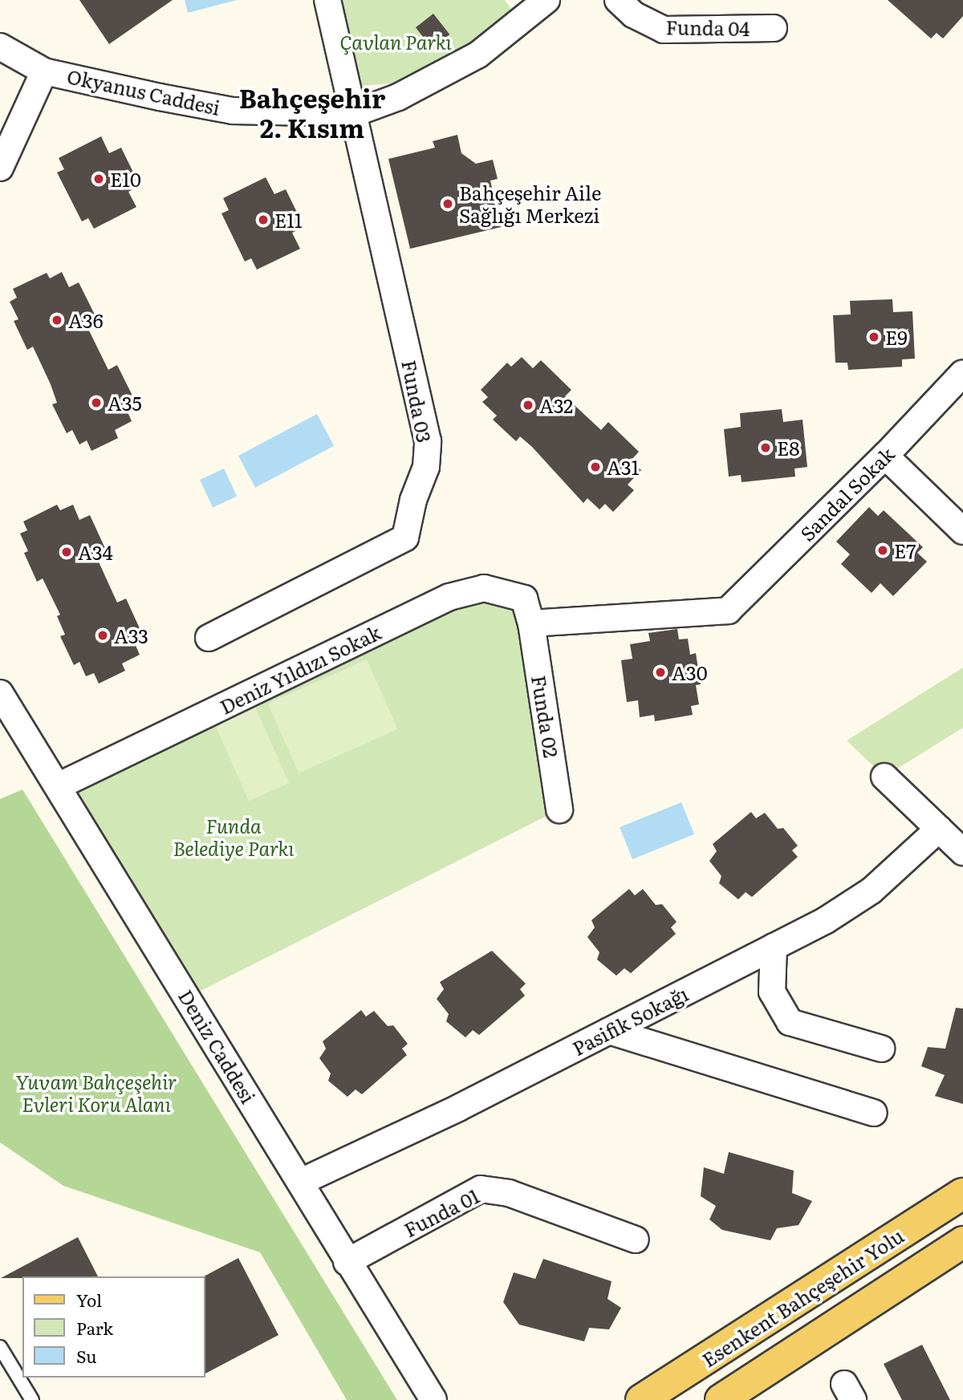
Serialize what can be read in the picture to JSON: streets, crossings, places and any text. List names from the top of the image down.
{
  "streets": {
    "main road": ["Esenkent Bahçeşehir Yolu"],
    "street": [
      "Funda 04",
      "Okyanus Caddesi",
      "Funda 03",
      "Sandal Sokak",
      "Deniz Yıldızı Sokak",
      "Funda 02",
      "Pasifik Sokağı",
      "Deniz Caddesi",
      "Funda 01"
    ]
  },
  "crossings": [
    ["Okyanus Caddesi", "Funda 03"],
    ["Sandal Sokak", "Deniz Yıldızı Sokak"],
    ["Sandal Sokak", "Funda 02"],
    ["Deniz Yıldızı Sokak", "Funda 02"],
    ["Deniz Yıldızı Sokak", "Deniz Caddesi"],
    ["Pasifik Sokağı", "Deniz Caddesi"],
    ["Deniz Caddesi", "Funda 01"]
  ],
  "districts": ["Bahçeşehir 2. Kısım"],
  "parks": ["Çavlan Parkı", "Funda Belediye Parkı", "Yuvam Bahçeşehir Evleri Koru Alanı"],
  "places": [
    "E10",
    "Bahçeşehir Aile Sağlığı Merkezi",
    "E11",
    "A36",
    "E9",
    "A35",
    "A32",
    "E8",
    "A31",
    "E7",
    "A34",
    "A33",
    "A30"
  ],
  "legend": ["Yol", "Park", "Su"]
}
